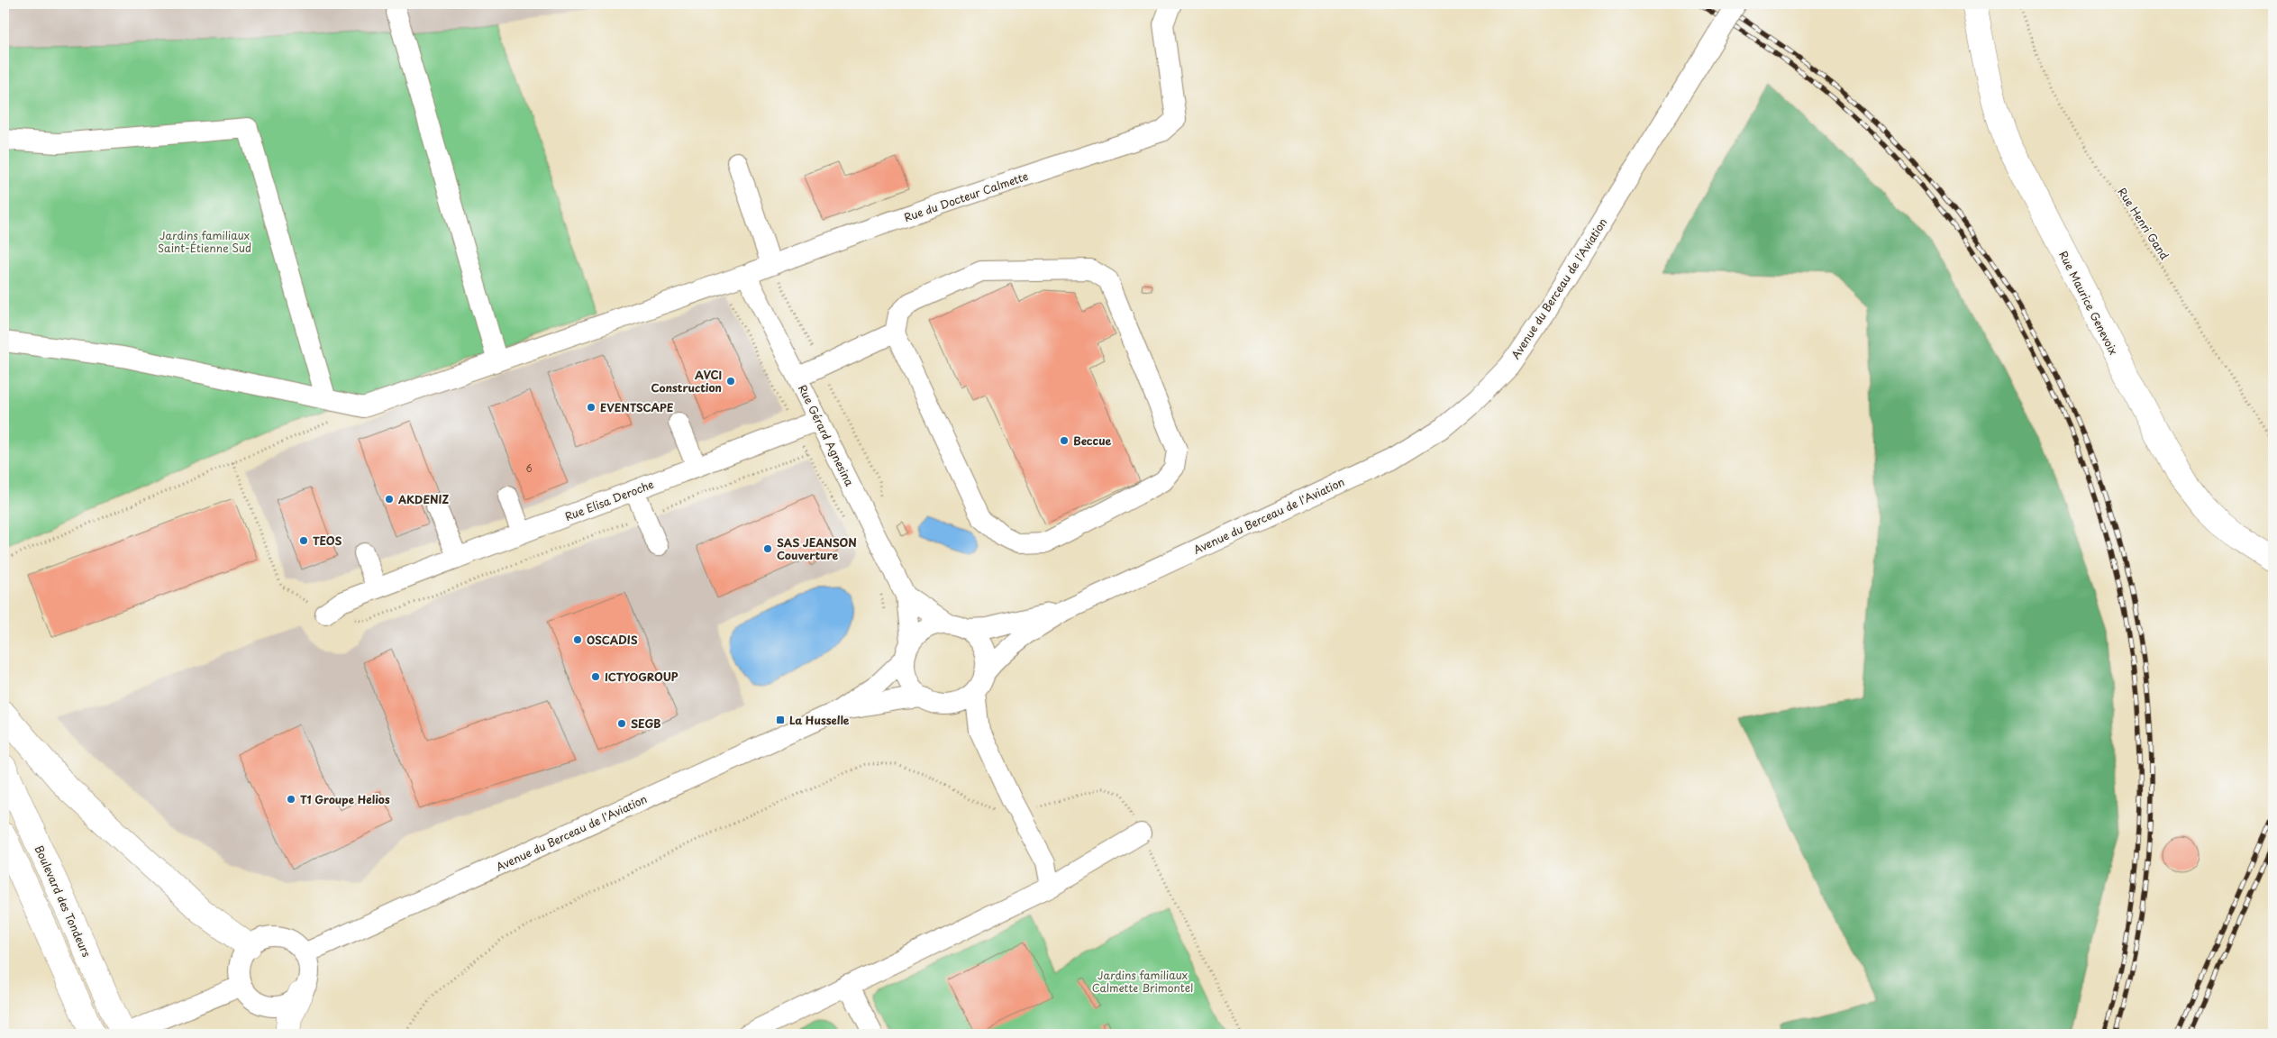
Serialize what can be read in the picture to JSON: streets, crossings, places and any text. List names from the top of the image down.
{
  "streets": {
    "main road": ["Rue Maurice Genevoix", "Boulevard des Tondeurs"],
    "street": [
      "Rue du Docteur Calmette",
      "Avenue du Berceau de l'Aviation",
      "Rue Gérard Agnesina",
      "Rue Elisa Deroche"
    ],
    "path": ["Rue Henri Gand"]
  },
  "crossings": [
    ["Rue du Docteur Calmette", "Rue Gérard Agnesina"],
    ["Avenue du Berceau de l'Aviation", "Rue Gérard Agnesina"],
    ["Rue Gérard Agnesina", "Rue Elisa Deroche"]
  ],
  "parks": ["Jardins familiaux Saint-Étienne Sud", "Jardins familiaux Calmette Brimontel"],
  "places": {
    "other": [
      "AVCI Construction",
      "EVENTSCAPE",
      "Beccue",
      "AKDENIZ",
      "TEOS",
      "SAS JEANSON Couverture",
      "OSCADIS",
      "ICTYOGROUP",
      "SEGB",
      "T1 Groupe Helios"
    ],
    "transit": ["La Husselle"]
  },
  "house_numbers": ["6"]
}
